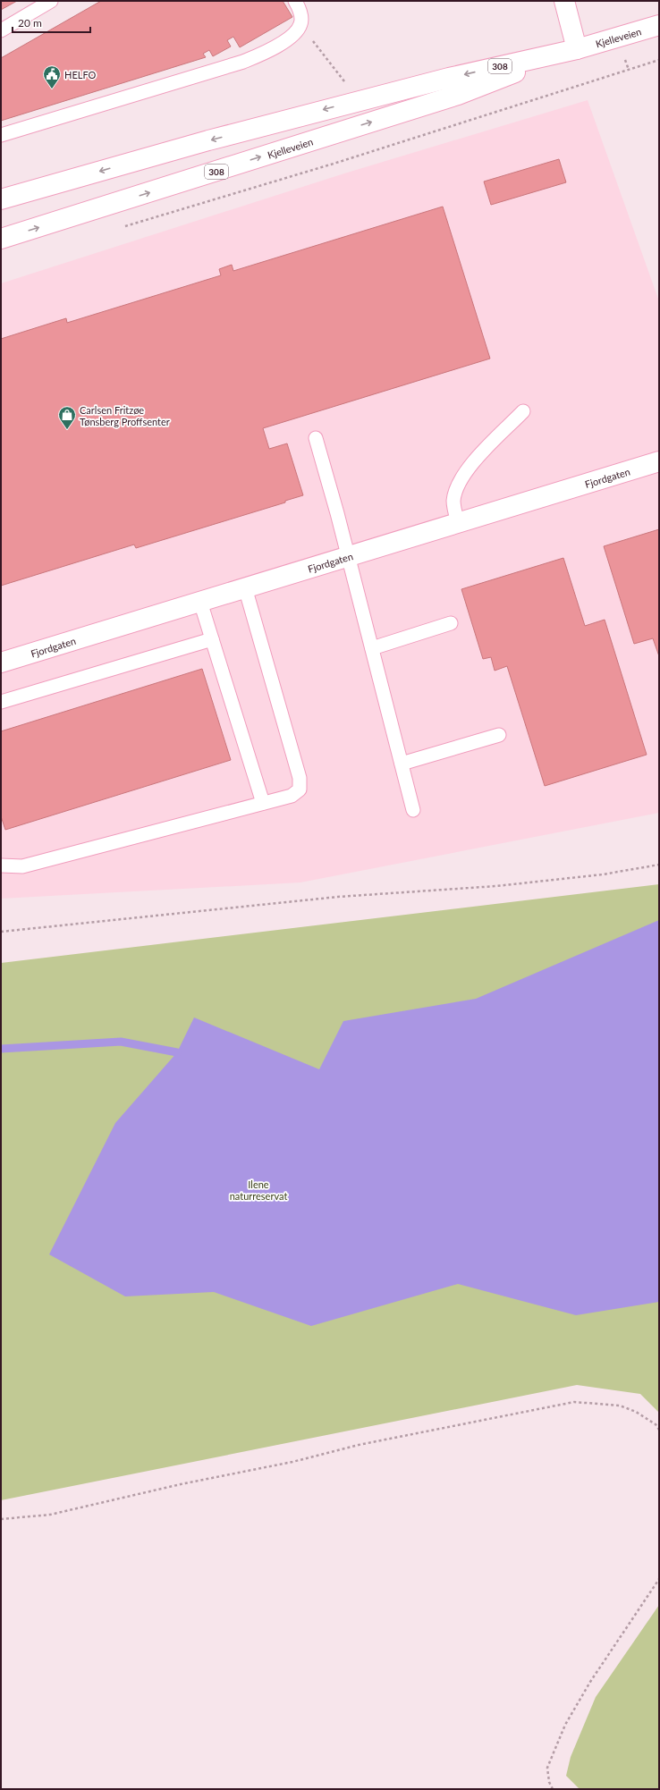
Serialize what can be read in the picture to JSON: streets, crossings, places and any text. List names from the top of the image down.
{
  "streets": {
    "main road": ["Kjelleveien", "308", "Fjordgaten"]
  },
  "parks": ["Ilene naturreservat"],
  "places": {
    "public building": ["HELFO"],
    "shop": ["Carlsen Fritzøe Tønsberg Proffsenter"]
  },
  "scale_bar": "20 m"
}
